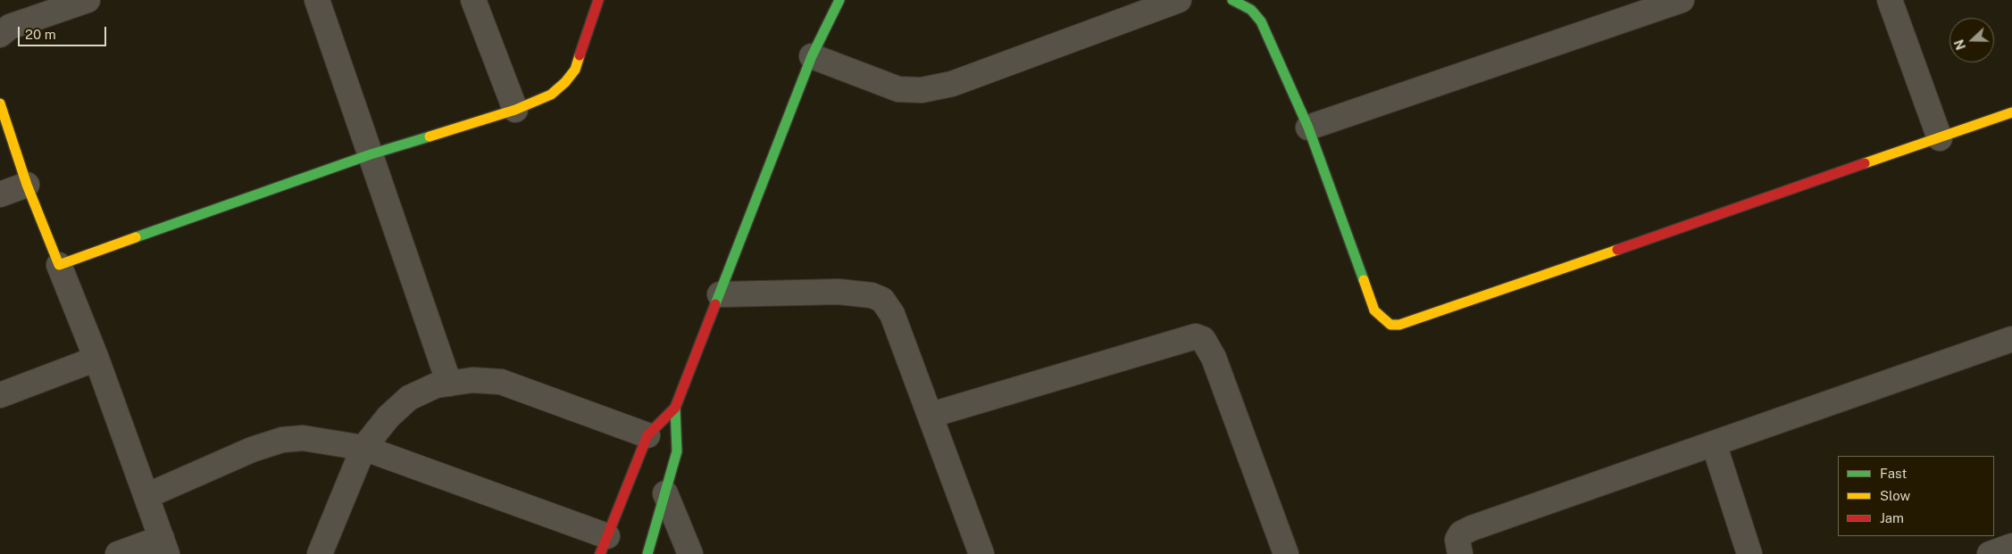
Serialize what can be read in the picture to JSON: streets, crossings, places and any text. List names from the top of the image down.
{
  "legend": ["Fast", "Slow", "Jam"],
  "scale_bar": "20 m",
  "north": "left"
}
